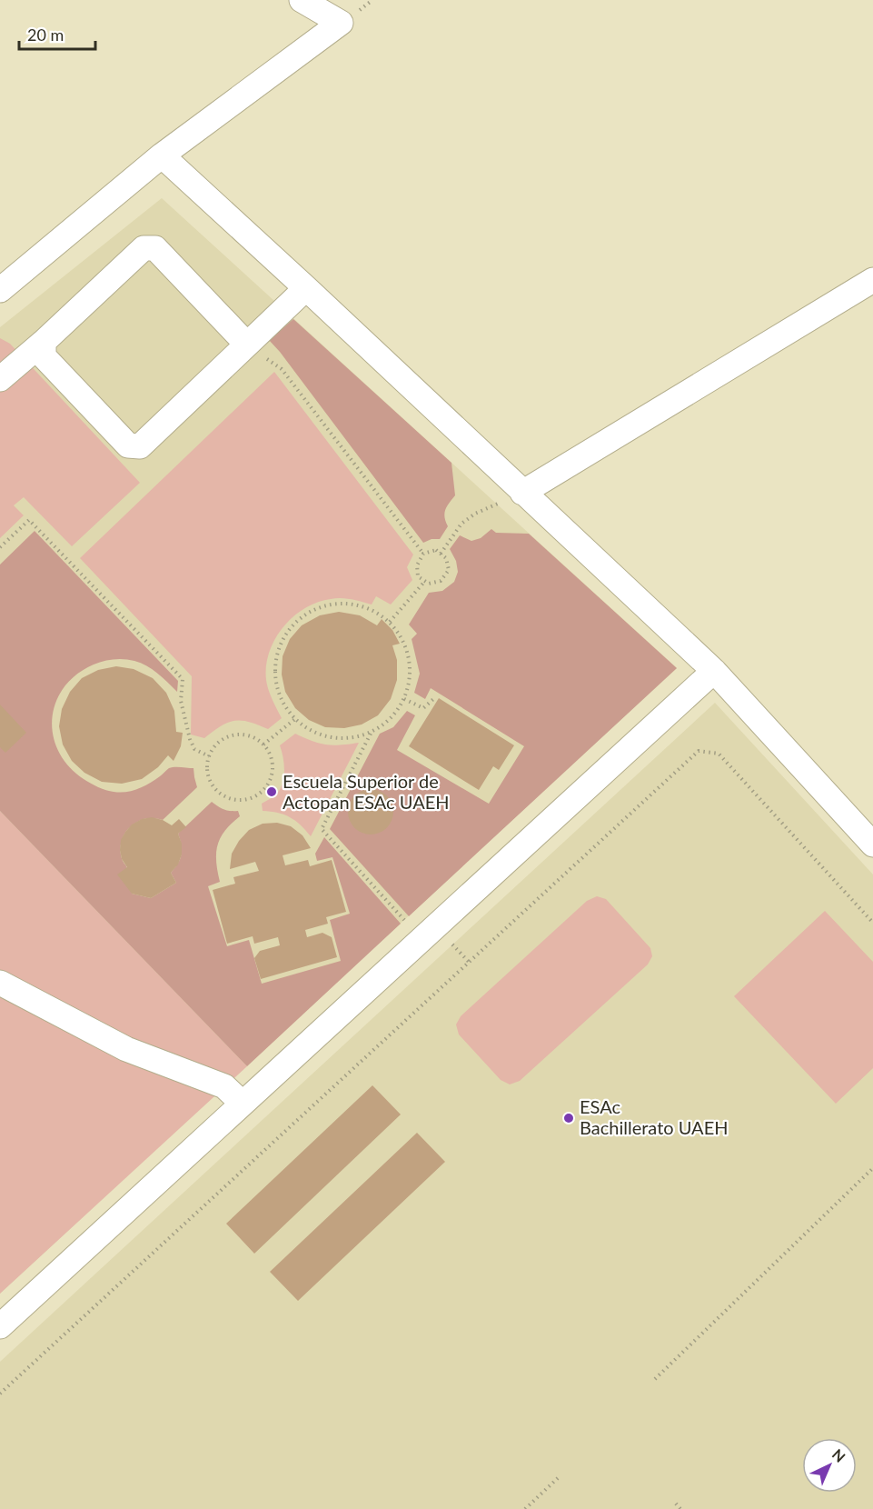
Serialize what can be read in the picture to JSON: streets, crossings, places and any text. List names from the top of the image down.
{
  "places": ["Escuela Superior de Actopan ESAc UAEH", "ESAc Bachillerato UAEH"],
  "scale_bar": "20 m",
  "north": "top right"
}
